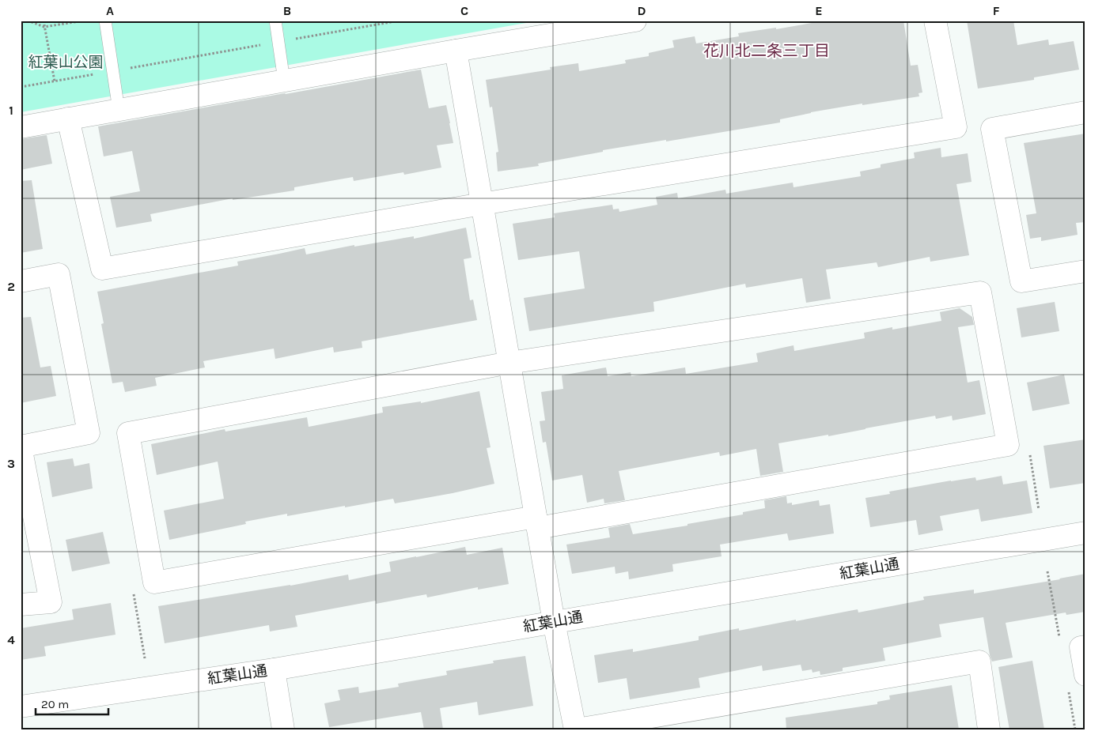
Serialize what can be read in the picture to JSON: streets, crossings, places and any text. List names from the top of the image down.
{
  "streets": {
    "street": ["紅葉山通"]
  },
  "districts": ["花川北二条三丁目"],
  "parks": ["紅葉山公園"],
  "scale_bar": "20 m",
  "grid": {
    "columns": [
      "A",
      "B",
      "C",
      "D",
      "E",
      "F"
    ],
    "rows": [
      "1",
      "2",
      "3",
      "4"
    ]
  }
}
